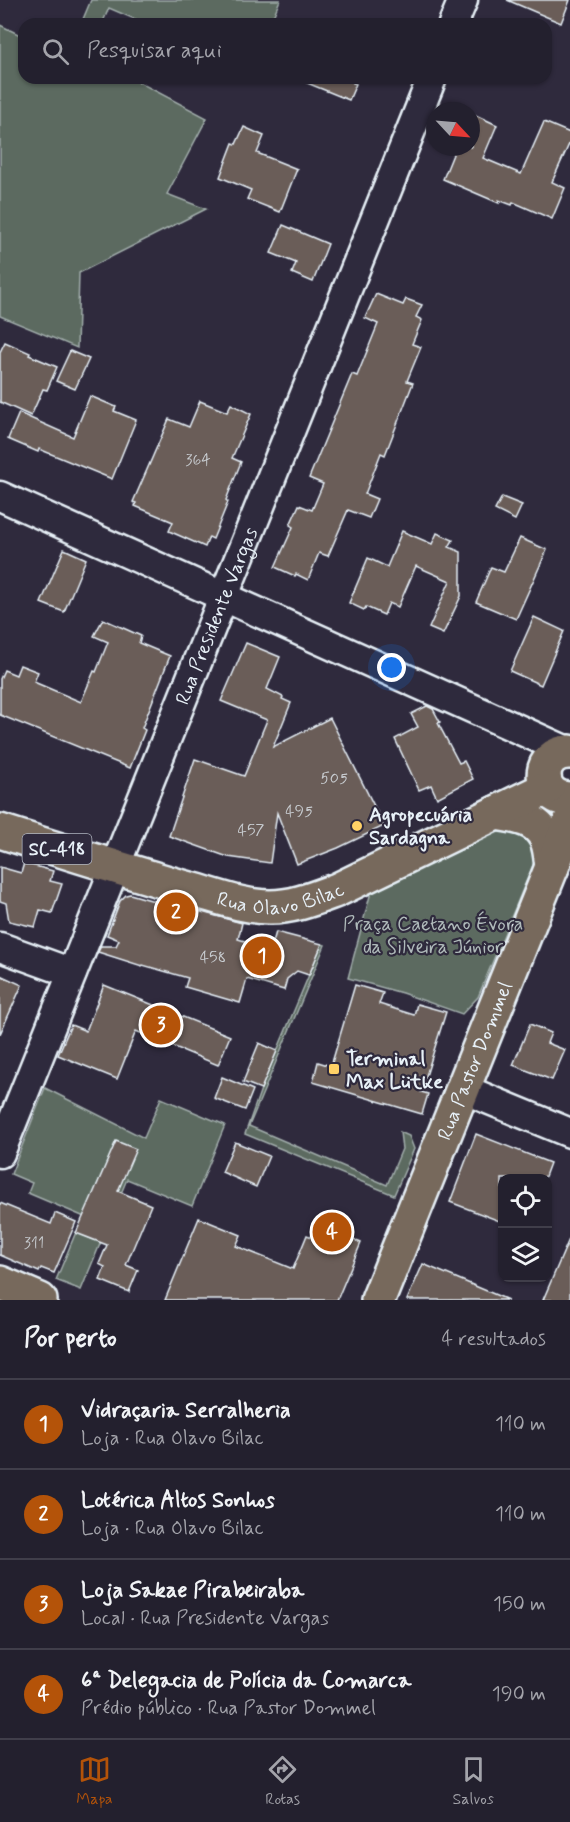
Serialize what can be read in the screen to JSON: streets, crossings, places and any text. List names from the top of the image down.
{
  "streets": {
    "main road": ["SC-418", "Rua Olavo Bilac", "Rua Pastor Dommel"],
    "street": ["Rua Presidente Vargas"]
  },
  "crossings": [
    ["Rua Presidente Vargas", "Rua Olavo Bilac"],
    ["SC-418", "Rua Olavo Bilac"]
  ],
  "parks": ["Praça Caetano Évora da Silveira Júnior"],
  "places": {
    "other": ["Agropecuária Sardagna"],
    "transit": ["Terminal Max Lütke"]
  },
  "house_numbers": [
    "364",
    "505",
    "495",
    "457",
    "458",
    "311"
  ],
  "north": "bottom right",
  "page": {
    "search": "Pesquisar aqui",
    "pins": [
      "2",
      "1",
      "3",
      "4"
    ],
    "heading": ["Por perto", "4 resultados"],
    "list": [
      {
        "mark": "1",
        "name": "Vidraçaria Serralheria",
        "note": "Loja · Rua Olavo Bilac",
        "value": "110 m"
      },
      {
        "mark": "2",
        "name": "Lotérica Altos Sonhos",
        "note": "Loja · Rua Olavo Bilac",
        "value": "110 m"
      },
      {
        "mark": "3",
        "name": "Loja Sakae Pirabeiraba",
        "note": "Local · Rua Presidente Vargas",
        "value": "150 m"
      },
      {
        "mark": "4",
        "name": "6ª Delegacia de Polícia da Comarca",
        "note": "Prédio público · Rua Pastor Dommel",
        "value": "190 m"
      }
    ],
    "nav": ["Mapa", "Rotas", "Salvos"]
  }
}
